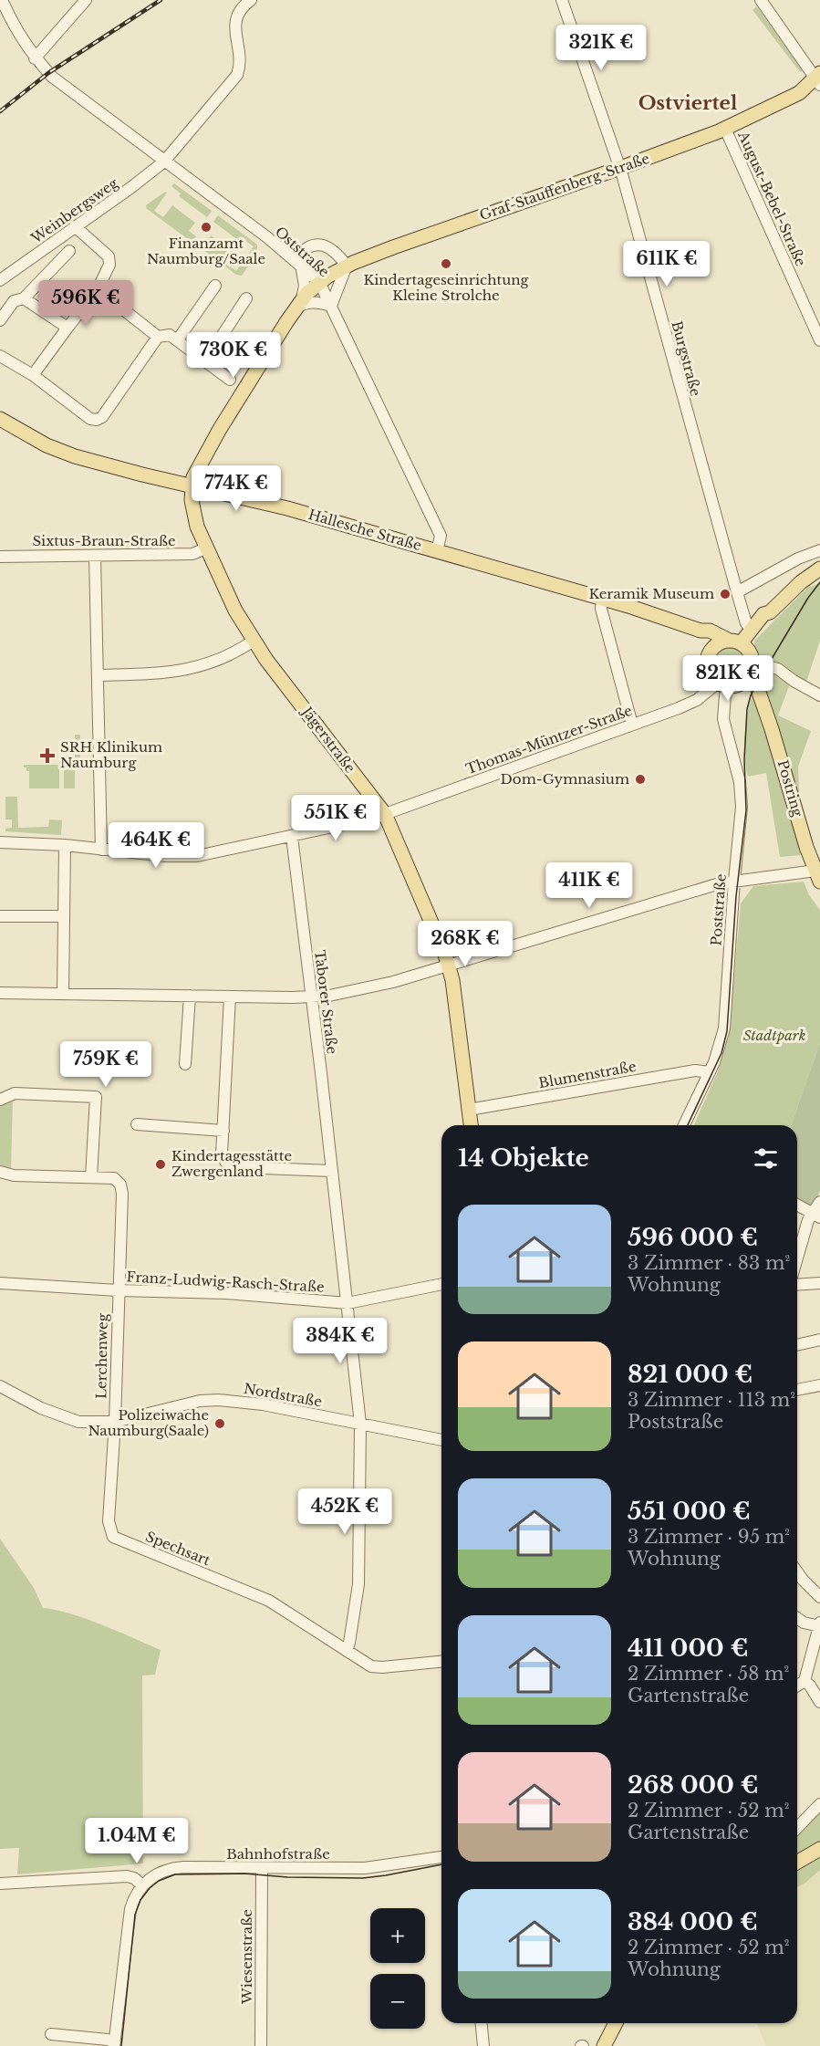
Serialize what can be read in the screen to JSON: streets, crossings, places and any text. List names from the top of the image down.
{
  "streets": {
    "main road": [
      "Graf-Stauffenberg-Straße",
      "Hallesche Straße",
      "Jägerstraße",
      "Postring"
    ],
    "street": [
      "August-Bebel-Straße",
      "Weinbergsweg",
      "Oststraße",
      "Burgstraße",
      "Sixtus-Braun-Straße",
      "Thomas-Müntzer-Straße",
      "Poststraße",
      "Taborer Straße",
      "Blumenstraße",
      "Franz-Ludwig-Rasch-Straße",
      "Lerchenweg",
      "Nordstraße",
      "Spechsart",
      "Bahnhofstraße",
      "Wiesenstraße"
    ]
  },
  "crossings": [
    ["Graf-Stauffenberg-Straße", "August-Bebel-Straße"],
    ["Graf-Stauffenberg-Straße", "Oststraße"],
    ["Graf-Stauffenberg-Straße", "Burgstraße"],
    ["Graf-Stauffenberg-Straße", "Hallesche Straße"],
    ["Graf-Stauffenberg-Straße", "Jägerstraße"],
    ["Weinbergsweg", "Oststraße"],
    ["Oststraße", "Hallesche Straße"],
    ["Hallesche Straße", "Jägerstraße"],
    ["Hallesche Straße", "Thomas-Müntzer-Straße"],
    ["Hallesche Straße", "Postring"],
    ["Hallesche Straße", "Poststraße"],
    ["Sixtus-Braun-Straße", "Jägerstraße"],
    ["Jägerstraße", "Thomas-Müntzer-Straße"],
    ["Jägerstraße", "Blumenstraße"],
    ["Thomas-Müntzer-Straße", "Postring"],
    ["Thomas-Müntzer-Straße", "Poststraße"],
    ["Thomas-Müntzer-Straße", "Taborer Straße"],
    ["Postring", "Poststraße"],
    ["Poststraße", "Blumenstraße"],
    ["Taborer Straße", "Franz-Ludwig-Rasch-Straße"],
    ["Taborer Straße", "Nordstraße"],
    ["Taborer Straße", "Spechsart"],
    ["Franz-Ludwig-Rasch-Straße", "Lerchenweg"],
    ["Lerchenweg", "Nordstraße"],
    ["Lerchenweg", "Spechsart"],
    ["Nordstraße", "Spechsart"],
    ["Bahnhofstraße", "Wiesenstraße"]
  ],
  "districts": ["Ostviertel"],
  "parks": ["Stadtpark"],
  "places": {
    "other": [
      "Finanzamt Naumburg/Saale",
      "Kindertageseinrichtung Kleine Strolche",
      "Keramik Museum",
      "Dom-Gymnasium",
      "Kindertagesstätte Zwergenland",
      "Polizeiwache Naumburg(Saale)"
    ],
    "health": ["SRH Klinikum Naumburg"]
  },
  "page": {
    "price": [
      "321K €",
      "611K €",
      "596K €",
      "730K €",
      "774K €",
      "821K €",
      "551K €",
      "464K €",
      "411K €",
      "268K €",
      "759K €",
      "384K €",
      "452K €",
      "1.04M €"
    ],
    "heading": "14 Objekte",
    "list": [
      {
        "name": "596 000 €",
        "note": "3 Zimmer · 83 m² · Wohnung"
      },
      {
        "name": "821 000 €",
        "note": "3 Zimmer · 113 m² · Poststraße"
      },
      {
        "name": "551 000 €",
        "note": "3 Zimmer · 95 m² · Wohnung"
      },
      {
        "name": "411 000 €",
        "note": "2 Zimmer · 58 m² · Gartenstraße"
      },
      {
        "name": "268 000 €",
        "note": "2 Zimmer · 52 m² · Gartenstraße"
      },
      {
        "name": "384 000 €",
        "note": "2 Zimmer · 52 m² · Wohnung"
      }
    ],
    "map_buttons": ["+", "−"]
  }
}
